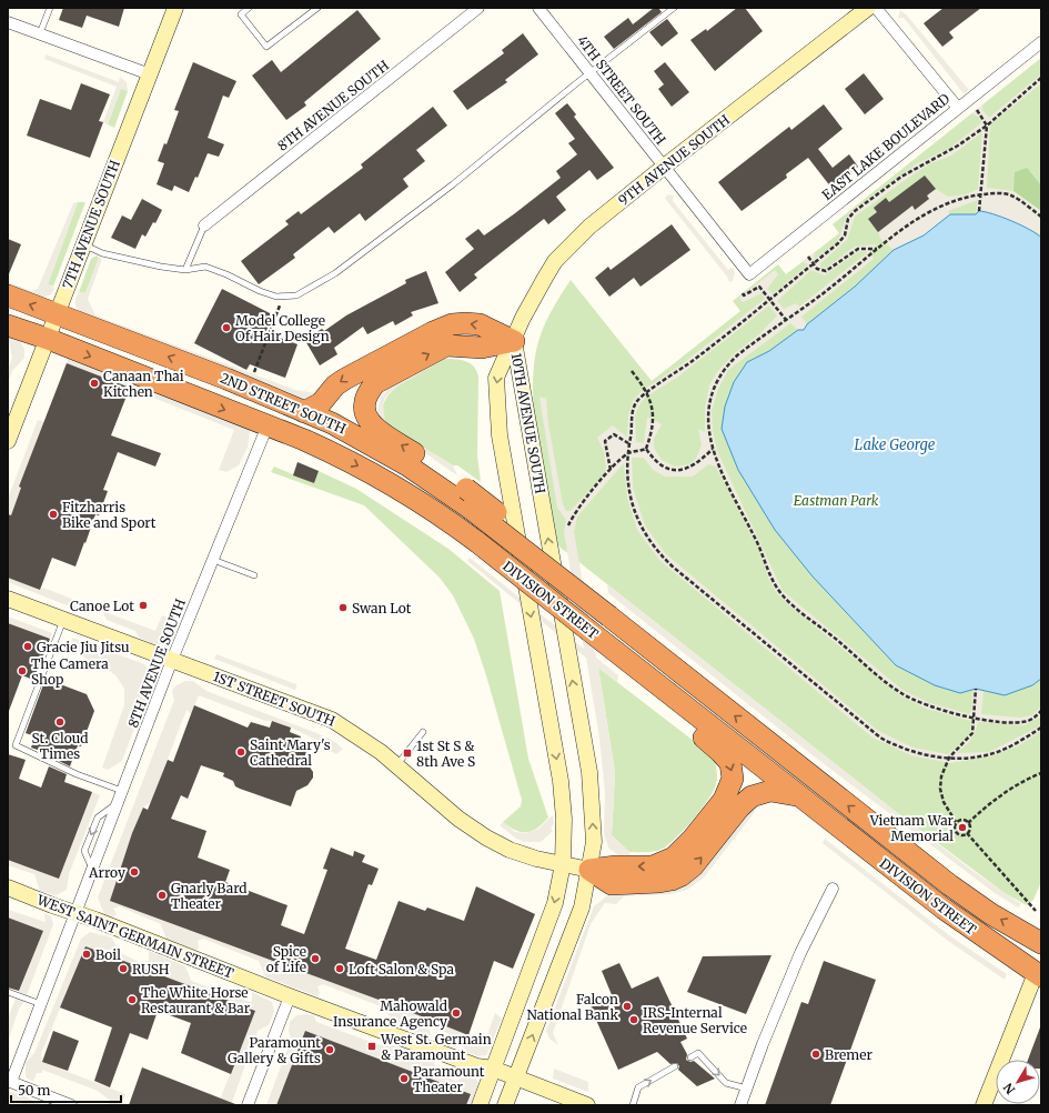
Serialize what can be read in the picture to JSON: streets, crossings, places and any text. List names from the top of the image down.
{
  "streets": {
    "highway": ["2ND STREET SOUTH", "DIVISION STREET"],
    "main road": [
      "9TH AVENUE SOUTH",
      "7TH AVENUE SOUTH",
      "10TH AVENUE SOUTH",
      "1ST STREET SOUTH",
      "WEST SAINT GERMAIN STREET"
    ],
    "street": ["4TH STREET SOUTH", "8TH AVENUE SOUTH", "EAST LAKE BOULEVARD"]
  },
  "crossings": [
    ["4TH STREET SOUTH", "EAST LAKE BOULEVARD"],
    ["4TH STREET SOUTH", "9TH AVENUE SOUTH"],
    ["8TH AVENUE SOUTH", "DIVISION STREET"],
    ["8TH AVENUE SOUTH", "1ST STREET SOUTH"],
    ["8TH AVENUE SOUTH", "WEST SAINT GERMAIN STREET"],
    ["9TH AVENUE SOUTH", "10TH AVENUE SOUTH"],
    ["7TH AVENUE SOUTH", "2ND STREET SOUTH"],
    ["7TH AVENUE SOUTH", "DIVISION STREET"],
    ["2ND STREET SOUTH", "DIVISION STREET"],
    ["10TH AVENUE SOUTH", "1ST STREET SOUTH"],
    ["10TH AVENUE SOUTH", "WEST SAINT GERMAIN STREET"]
  ],
  "one_way": ["2ND STREET SOUTH"],
  "water": ["Lake George"],
  "parks": ["Eastman Park"],
  "places": {
    "other": [
      "Model College Of Hair Design",
      "Canaan Thai Kitchen",
      "Fitzharris Bike and Sport",
      "Canoe Lot",
      "Swan Lot",
      "Gracie Jiu Jitsu",
      "The Camera Shop",
      "St. Cloud Times",
      "Saint Mary's Cathedral",
      "Vietnam War Memorial",
      "Arroy",
      "Gnarly Bard Theater",
      "Boil",
      "Spice of Life",
      "RUSH",
      "Loft Salon & Spa",
      "The White Horse Restaurant & Bar",
      "Falcon National Bank",
      "Mahowald Insurance Agency",
      "IRS-Internal Revenue Service",
      "Paramount Gallery & Gifts",
      "Bremer",
      "Paramount Theater"
    ],
    "transit": ["1st St S & 8th Ave S", "West St. Germain & Paramount"]
  },
  "scale_bar": "50 m",
  "north": "bottom left"
}
